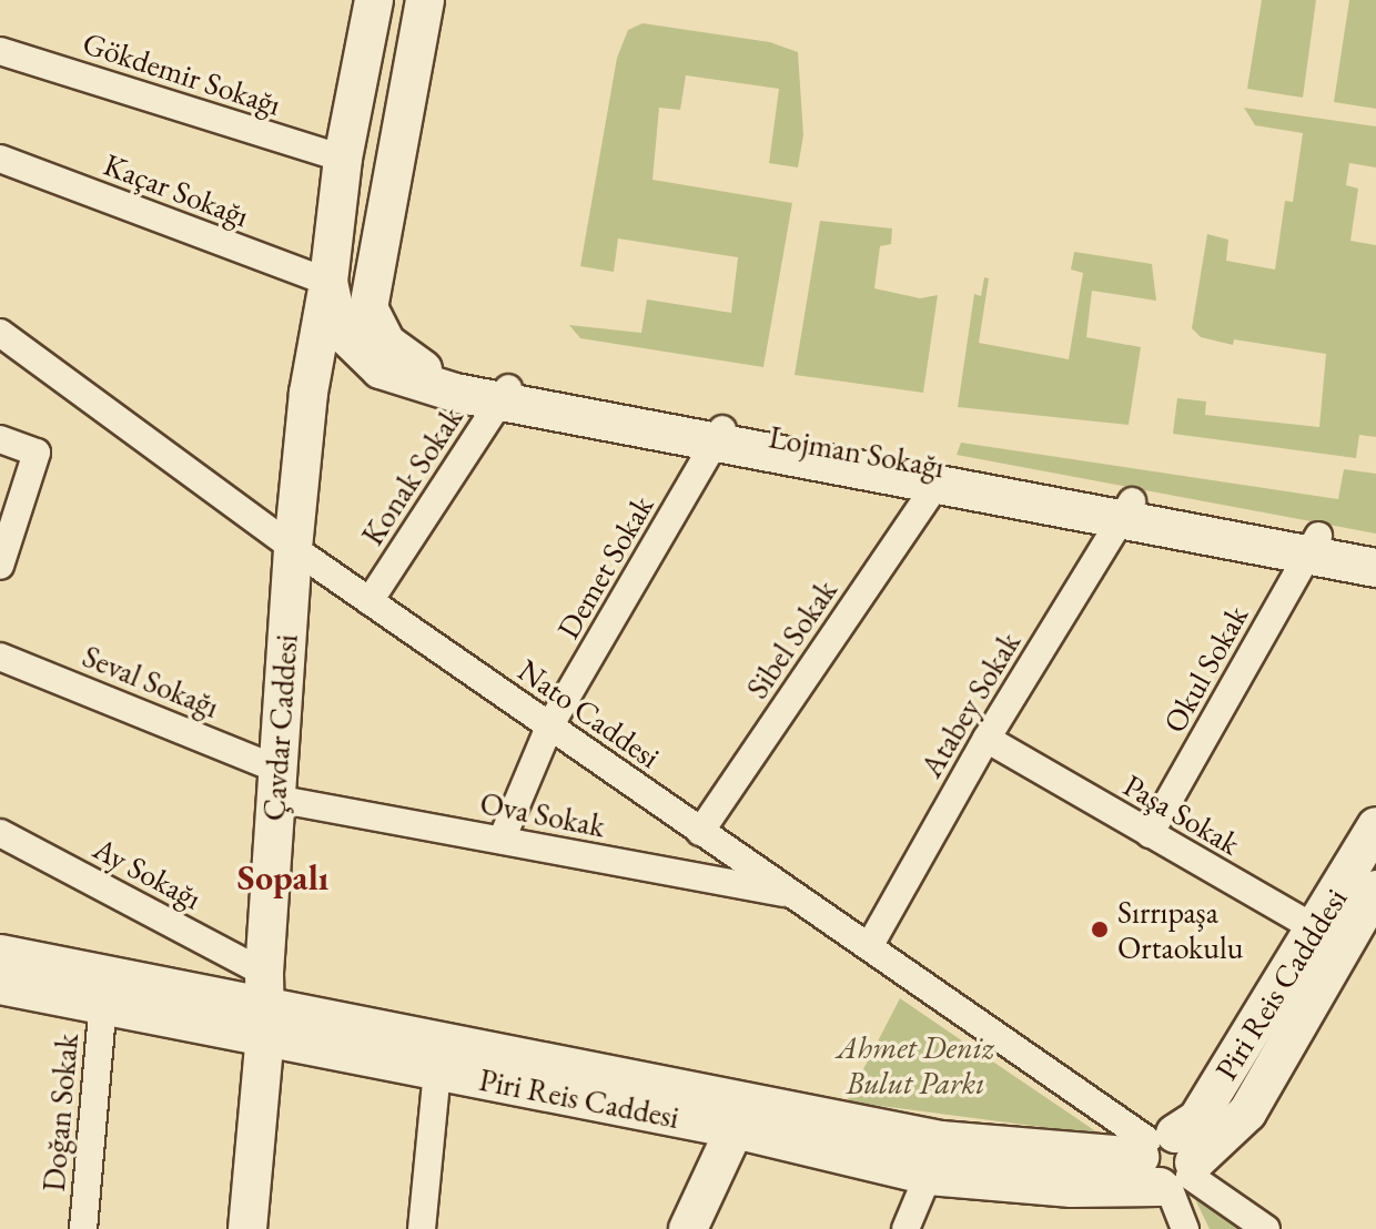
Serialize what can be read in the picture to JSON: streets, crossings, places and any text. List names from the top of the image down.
{
  "streets": {
    "main road": [
      "Lojman Sokağı",
      "Çavdar Caddesi",
      "Piri Reis Cadddesi",
      "Piri Reis Caddesi"
    ],
    "street": [
      "Gökdemir Sokağı",
      "Kaçar Sokağı",
      "Konak Sokak",
      "Demet Sokak",
      "Sibel Sokak",
      "Okul Sokak",
      "Seval Sokağı",
      "Atabey Sokak",
      "Nato Caddesi",
      "Ova Sokak",
      "Paşa Sokak",
      "Ay Sokağı",
      "Doğan Sokak"
    ]
  },
  "crossings": [
    ["Gökdemir Sokağı", "Çavdar Caddesi"],
    ["Kaçar Sokağı", "Çavdar Caddesi"],
    ["Lojman Sokağı", "Konak Sokak"],
    ["Lojman Sokağı", "Demet Sokak"],
    ["Lojman Sokağı", "Sibel Sokak"],
    ["Lojman Sokağı", "Okul Sokak"],
    ["Lojman Sokağı", "Atabey Sokak"],
    ["Lojman Sokağı", "Çavdar Caddesi"],
    ["Konak Sokak", "Nato Caddesi"],
    ["Demet Sokak", "Nato Caddesi"],
    ["Demet Sokak", "Ova Sokak"],
    ["Sibel Sokak", "Nato Caddesi"],
    ["Okul Sokak", "Paşa Sokak"],
    ["Seval Sokağı", "Çavdar Caddesi"],
    ["Seval Sokağı", "Ova Sokak"],
    ["Atabey Sokak", "Nato Caddesi"],
    ["Atabey Sokak", "Paşa Sokak"],
    ["Nato Caddesi", "Çavdar Caddesi"],
    ["Nato Caddesi", "Ova Sokak"],
    ["Nato Caddesi", "Piri Reis Cadddesi"],
    ["Nato Caddesi", "Piri Reis Caddesi"],
    ["Çavdar Caddesi", "Ova Sokak"],
    ["Çavdar Caddesi", "Ay Sokağı"],
    ["Çavdar Caddesi", "Piri Reis Caddesi"],
    ["Paşa Sokak", "Piri Reis Cadddesi"],
    ["Ay Sokağı", "Piri Reis Caddesi"],
    ["Piri Reis Cadddesi", "Piri Reis Caddesi"],
    ["Piri Reis Caddesi", "Doğan Sokak"]
  ],
  "districts": ["Sopalı"],
  "parks": ["Ahmet Deniz Bulut Parkı"],
  "places": ["Sırrıpaşa Ortaokulu"]
}
